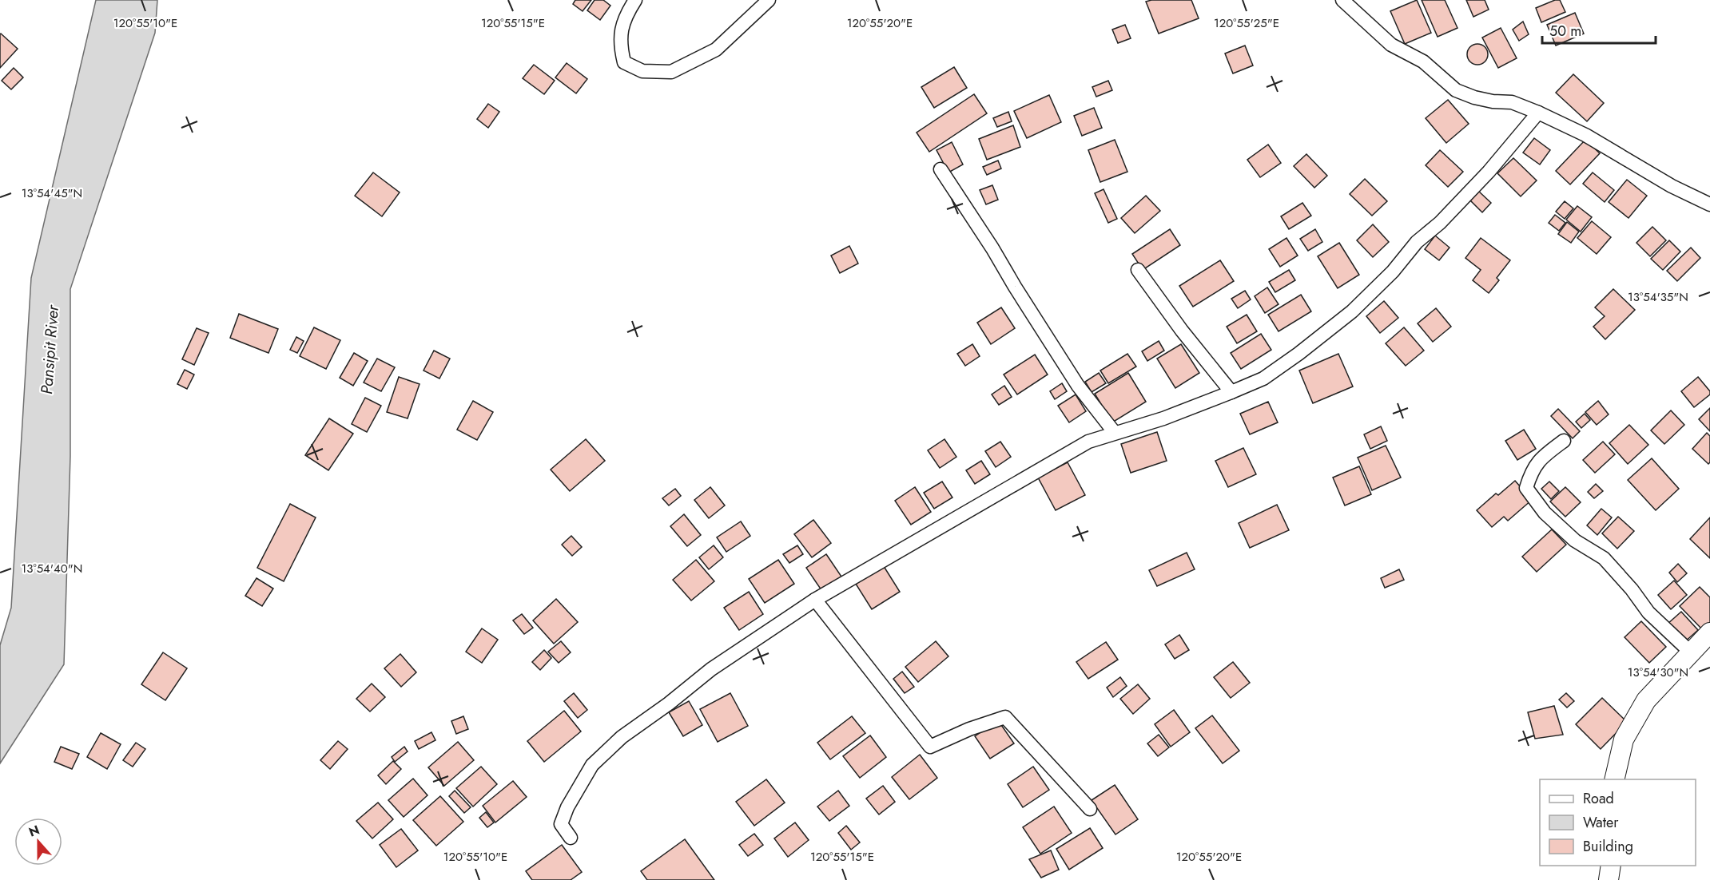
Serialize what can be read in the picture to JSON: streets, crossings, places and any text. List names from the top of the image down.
{
  "water": ["Pansipit River"],
  "legend": ["Road", "Water", "Building"],
  "scale_bar": "50 m",
  "north": "top",
  "coordinates": [
    "120°55'10\"E",
    "120°55'15\"E",
    "120°55'20\"E",
    "120°55'25\"E",
    "13°54'45\"N",
    "13°54'35\"N",
    "13°54'40\"N",
    "13°54'30\"N"
  ]
}
